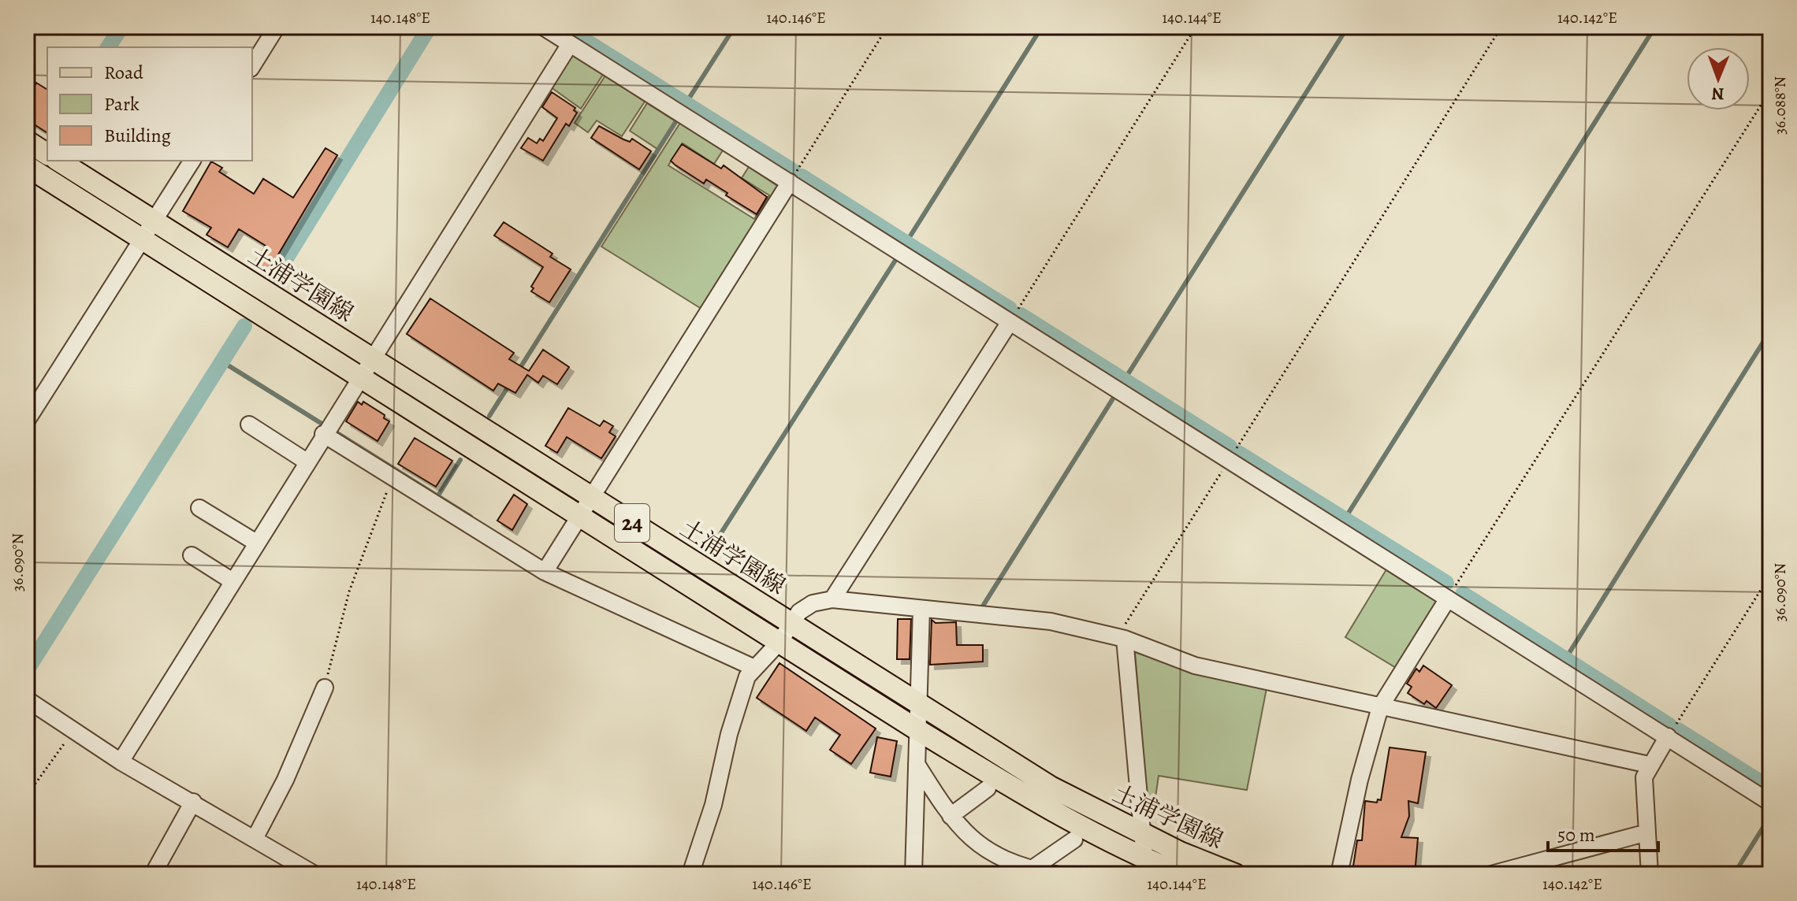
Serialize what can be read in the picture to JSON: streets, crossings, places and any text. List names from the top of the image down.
{
  "streets": {
    "main road": ["土浦学園線", "24"]
  },
  "legend": ["Road", "Park", "Building"],
  "scale_bar": "50 m",
  "north": "bottom",
  "coordinates": [
    "140.148°E",
    "140.146°E",
    "140.144°E",
    "140.142°E",
    "36.088°N",
    "36.090°N"
  ]
}
